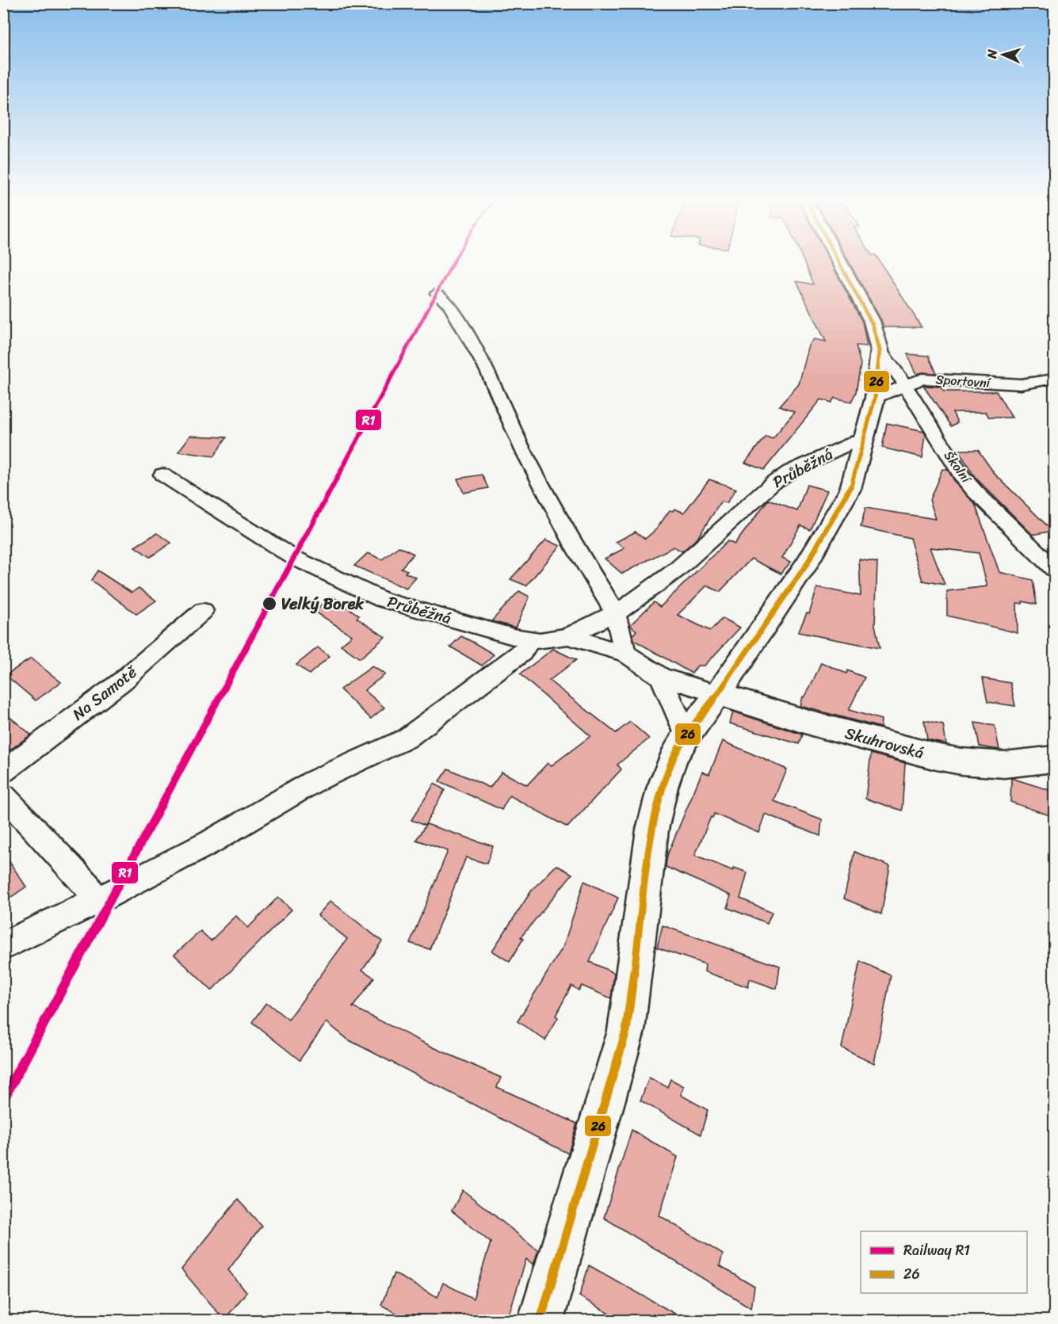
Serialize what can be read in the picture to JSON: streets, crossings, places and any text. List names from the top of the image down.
{
  "streets": {
    "street": [
      "Sportovní",
      "Školní",
      "Průběžná",
      "Na Samotě",
      "Skuhrovská"
    ]
  },
  "crossings": [
    ["Sportovní", "Školní"]
  ],
  "places": ["Velký Borek"],
  "lines": ["rail line R1", "transit line 26"],
  "legend": ["Railway R1", "26"],
  "north": "left"
}
